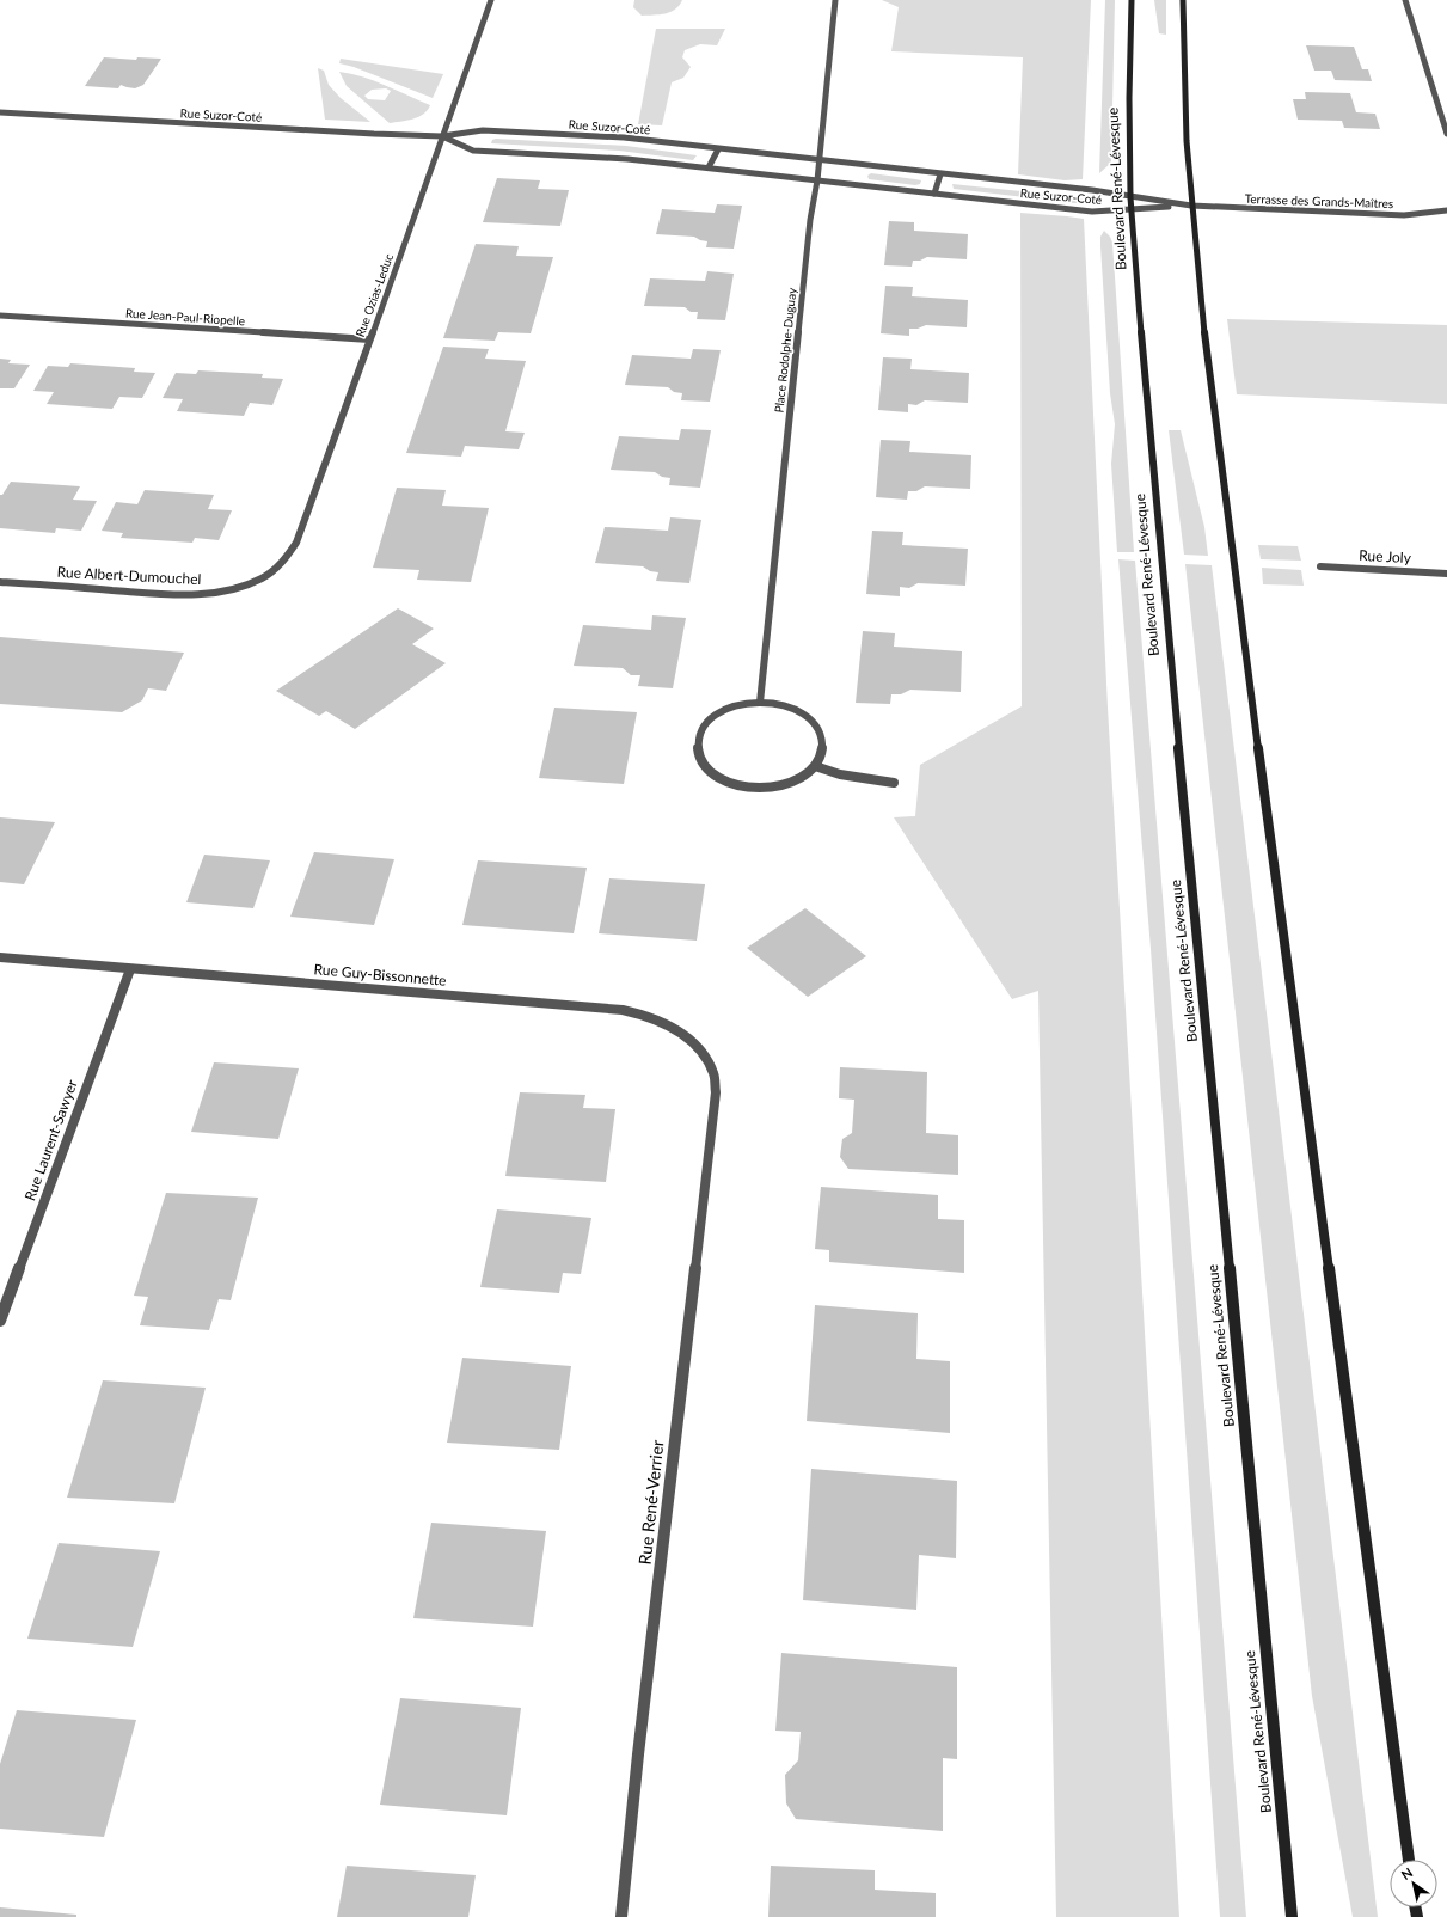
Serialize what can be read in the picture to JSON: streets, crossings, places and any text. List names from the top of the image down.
{
  "streets": {
    "main road": ["Boulevard René-Lévesque"],
    "street": [
      "Rue Suzor-Coté",
      "Terrasse des Grands-Maîtres",
      "Rue Ozias-Leduc",
      "Rue Jean-Paul-Riopelle",
      "Place Rodolphe-Duguay",
      "Rue Joly",
      "Rue Albert-Dumouchel",
      "Rue Guy-Bissonnette",
      "Rue Laurent-Sawyer",
      "Rue René-Verrier"
    ]
  },
  "crossings": [
    ["Rue Suzor-Coté", "Boulevard René-Lévesque"],
    ["Rue Suzor-Coté", "Terrasse des Grands-Maîtres"],
    ["Rue Suzor-Coté", "Rue Ozias-Leduc"],
    ["Rue Suzor-Coté", "Place Rodolphe-Duguay"],
    ["Rue Ozias-Leduc", "Rue Jean-Paul-Riopelle"],
    ["Rue Ozias-Leduc", "Rue Albert-Dumouchel"],
    ["Rue Guy-Bissonnette", "Rue Laurent-Sawyer"],
    ["Rue Guy-Bissonnette", "Rue René-Verrier"]
  ],
  "north": "top left"
}
